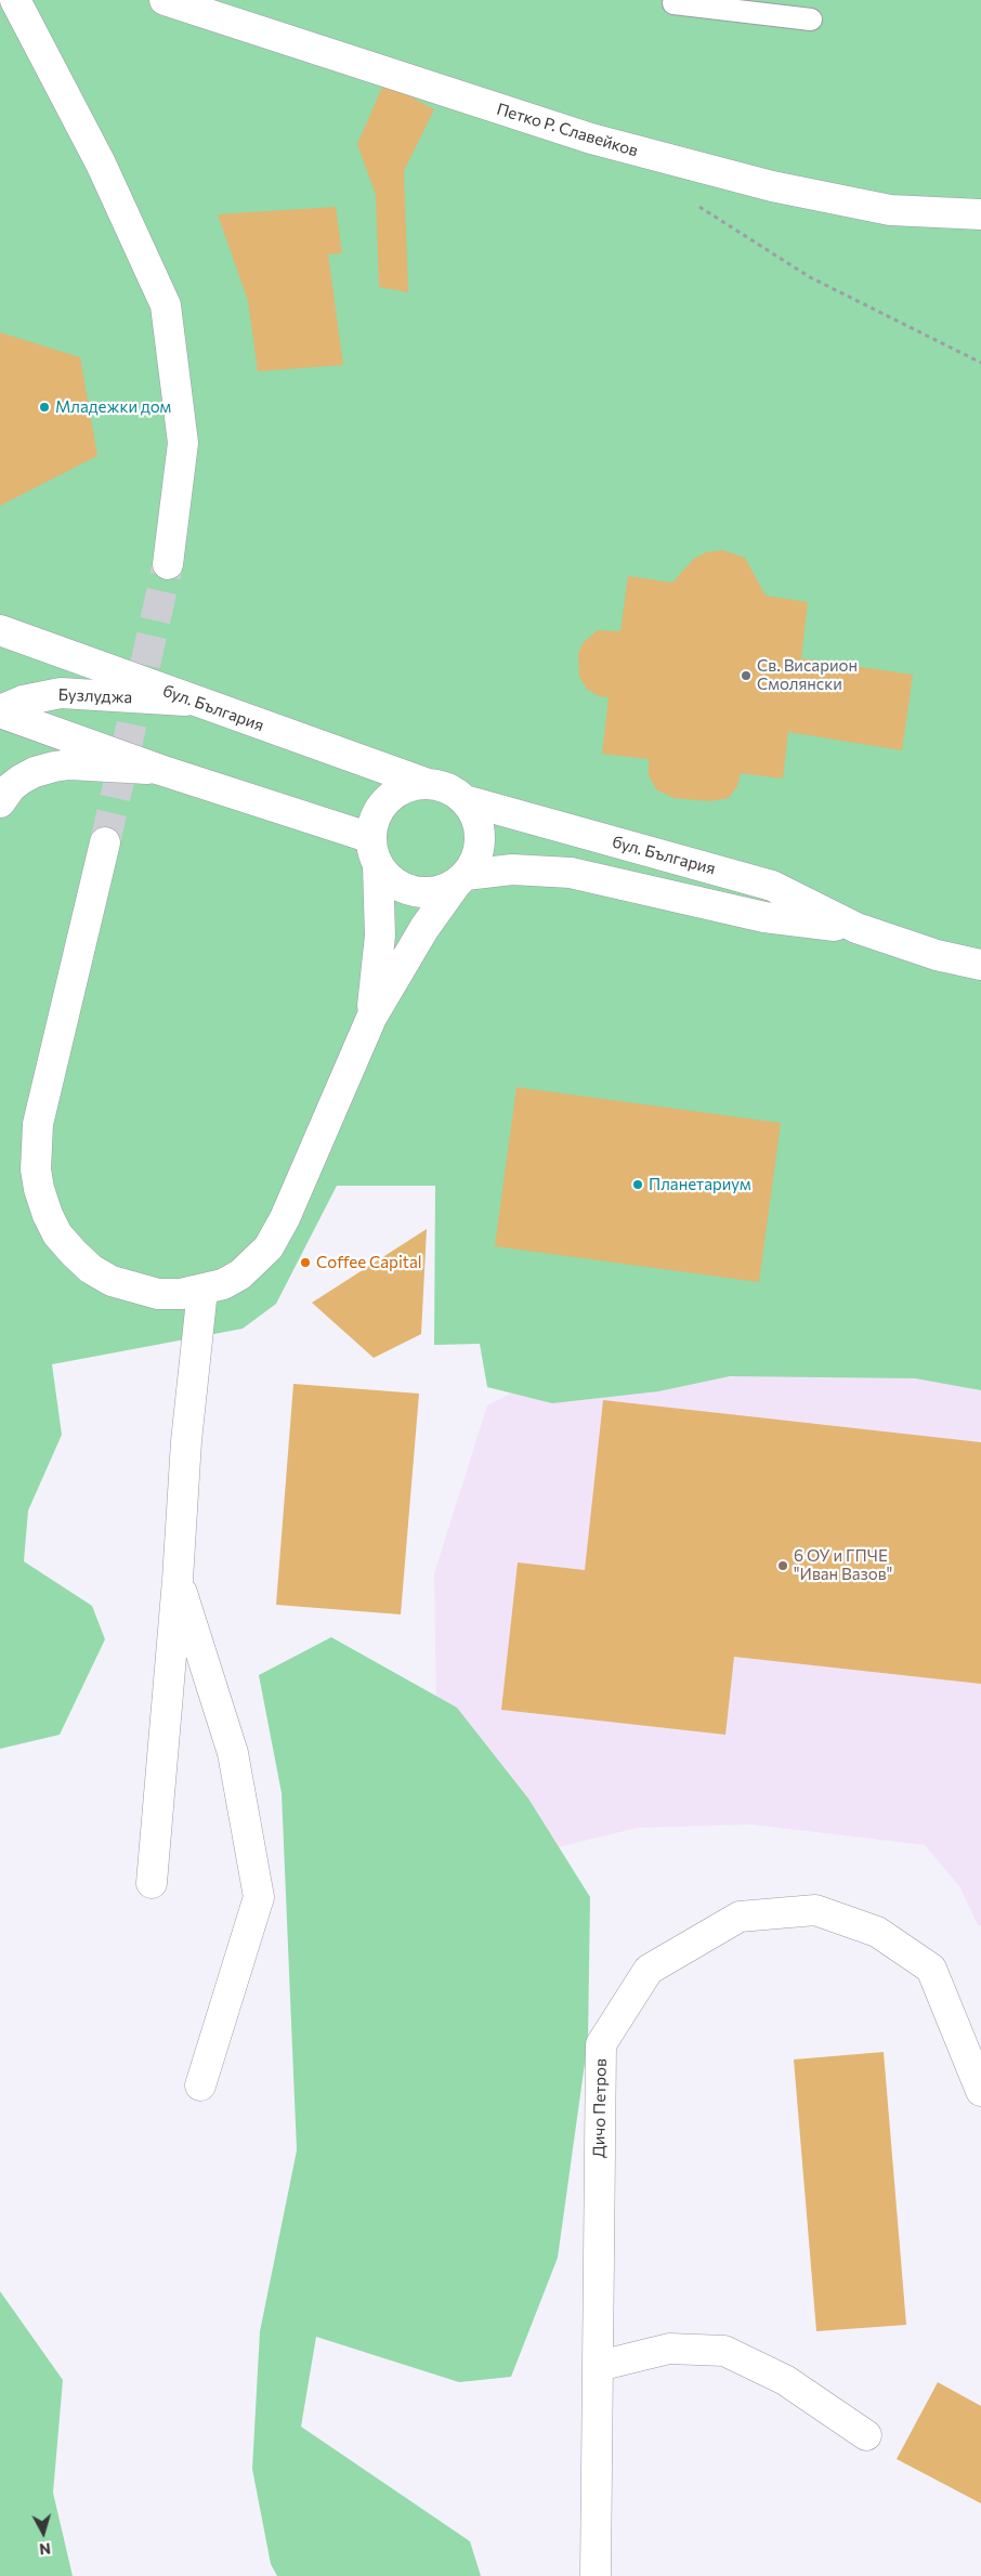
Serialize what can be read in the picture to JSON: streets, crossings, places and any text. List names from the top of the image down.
{
  "streets": {
    "street": [
      "Петко Р. Славейков",
      "Бузлуджа",
      "бул. България",
      "Дичо Петров"
    ]
  },
  "crossings": [
    ["Бузлуджа", "бул. България"]
  ],
  "places": [
    "Младежки дом",
    "Св. Висарион Смолянски",
    "Планетариум",
    "Coffee Capital",
    "6 ОУ и ГПЧЕ \"Иван Вазов\""
  ],
  "north": "bottom"
}
